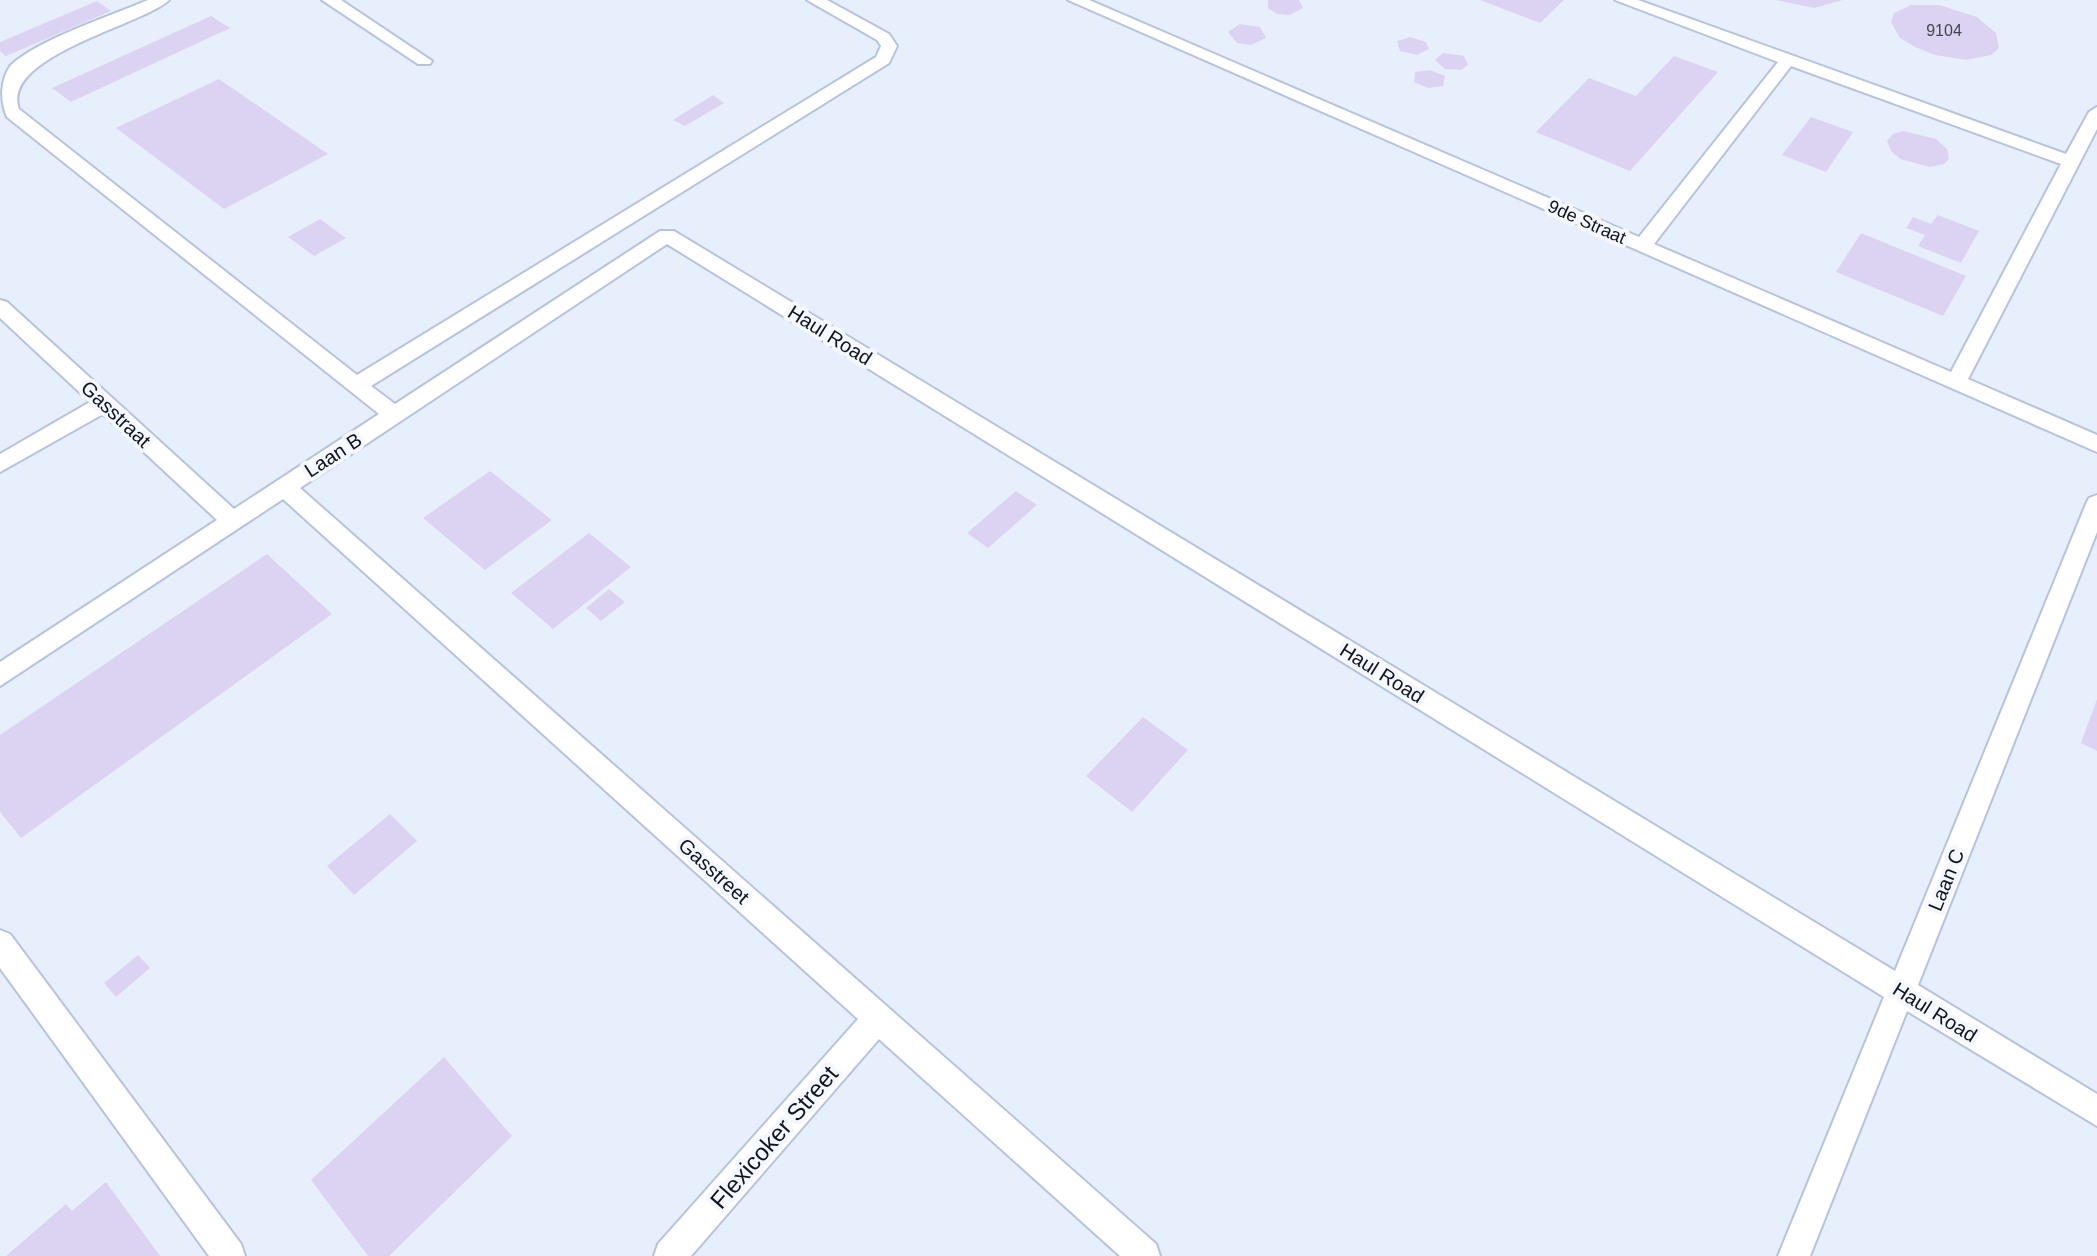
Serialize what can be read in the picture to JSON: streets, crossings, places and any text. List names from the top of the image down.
{
  "streets": {
    "lane": [
      "9de Straat",
      "Haul Road",
      "Gasstraat",
      "Laan B",
      "Gasstreet",
      "Laan C",
      "Flexicoker Street"
    ]
  },
  "crossings": [
    ["Haul Road", "Laan B"],
    ["Haul Road", "Laan C"],
    ["Gasstraat", "Laan B"],
    ["Laan B", "Gasstreet"],
    ["Gasstreet", "Flexicoker Street"]
  ],
  "house_numbers": ["9104"]
}
